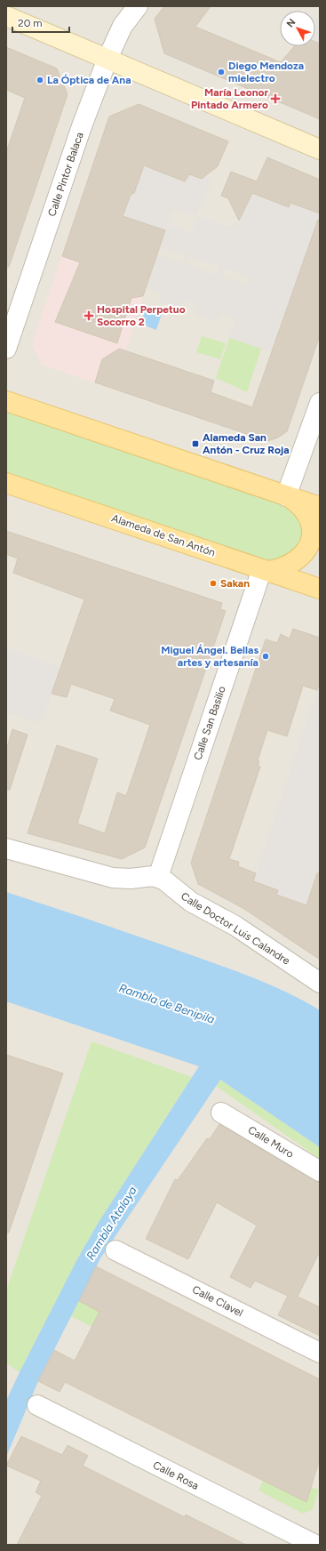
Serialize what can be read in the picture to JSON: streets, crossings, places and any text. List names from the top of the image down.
{
  "streets": {
    "main road": ["Alameda de San Antón"],
    "street": [
      "Calle Pintor Balaca",
      "Calle San Basilio",
      "Calle Doctor Luis Calandre",
      "Calle Muro",
      "Calle Clavel",
      "Calle Rosa"
    ]
  },
  "crossings": [
    ["Alameda de San Antón", "Calle San Basilio"],
    ["Calle San Basilio", "Calle Doctor Luis Calandre"]
  ],
  "water": ["Rambla de Benipila", "Rambla Atalaya"],
  "places": {
    "other": [
      "Diego Mendoza mielectro",
      "La Óptica de Ana",
      "Sakan",
      "Miguel Ángel. Bellas artes y artesanía"
    ],
    "health": ["María Leonor Pintado Armero", "Hospital Perpetuo Socorro 2"],
    "transit": ["Alameda San Antón - Cruz Roja"]
  },
  "scale_bar": "20 m",
  "north": "top left"
}
